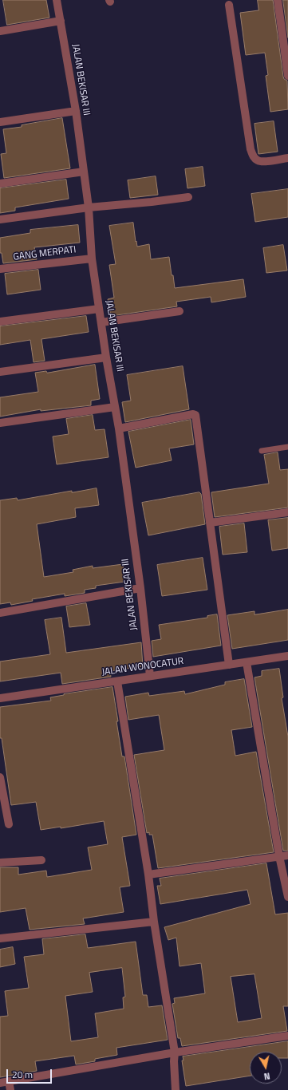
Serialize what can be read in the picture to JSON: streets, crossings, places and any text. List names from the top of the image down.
{
  "streets": {
    "street": ["JALAN BEKISAR III", "GANG MERPATI", "JALAN WONOCATUR"]
  },
  "crossings": [
    ["JALAN BEKISAR III", "GANG MERPATI"],
    ["JALAN BEKISAR III", "JALAN WONOCATUR"]
  ],
  "scale_bar": "20 m",
  "north": "bottom"
}
